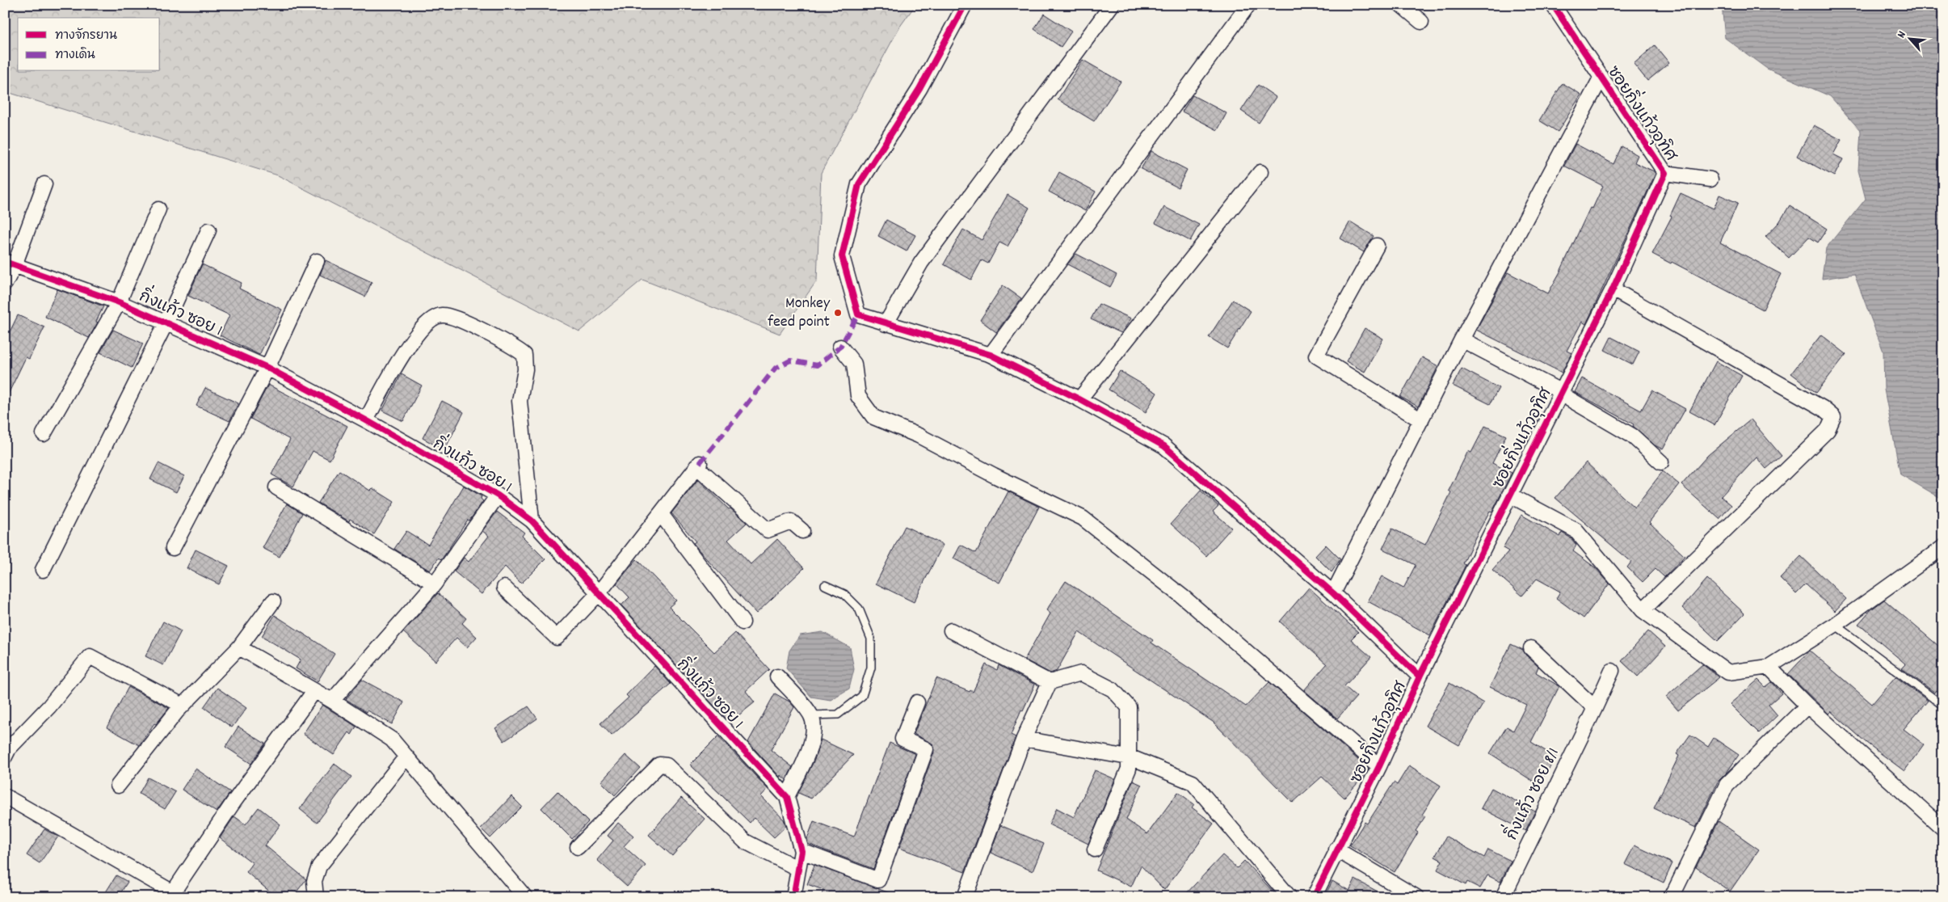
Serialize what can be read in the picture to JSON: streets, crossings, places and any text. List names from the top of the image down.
{
  "streets": {
    "street": ["ซอยกิ่งแก้วอุทิศ", "กิ่งแก้ว ซอย 1", "กิ่งแก้ว ซอย 8/1"]
  },
  "places": ["Monkey feed point"],
  "legend": ["ทางจักรยาน", "ทางเดิน"],
  "north": "top left"
}
